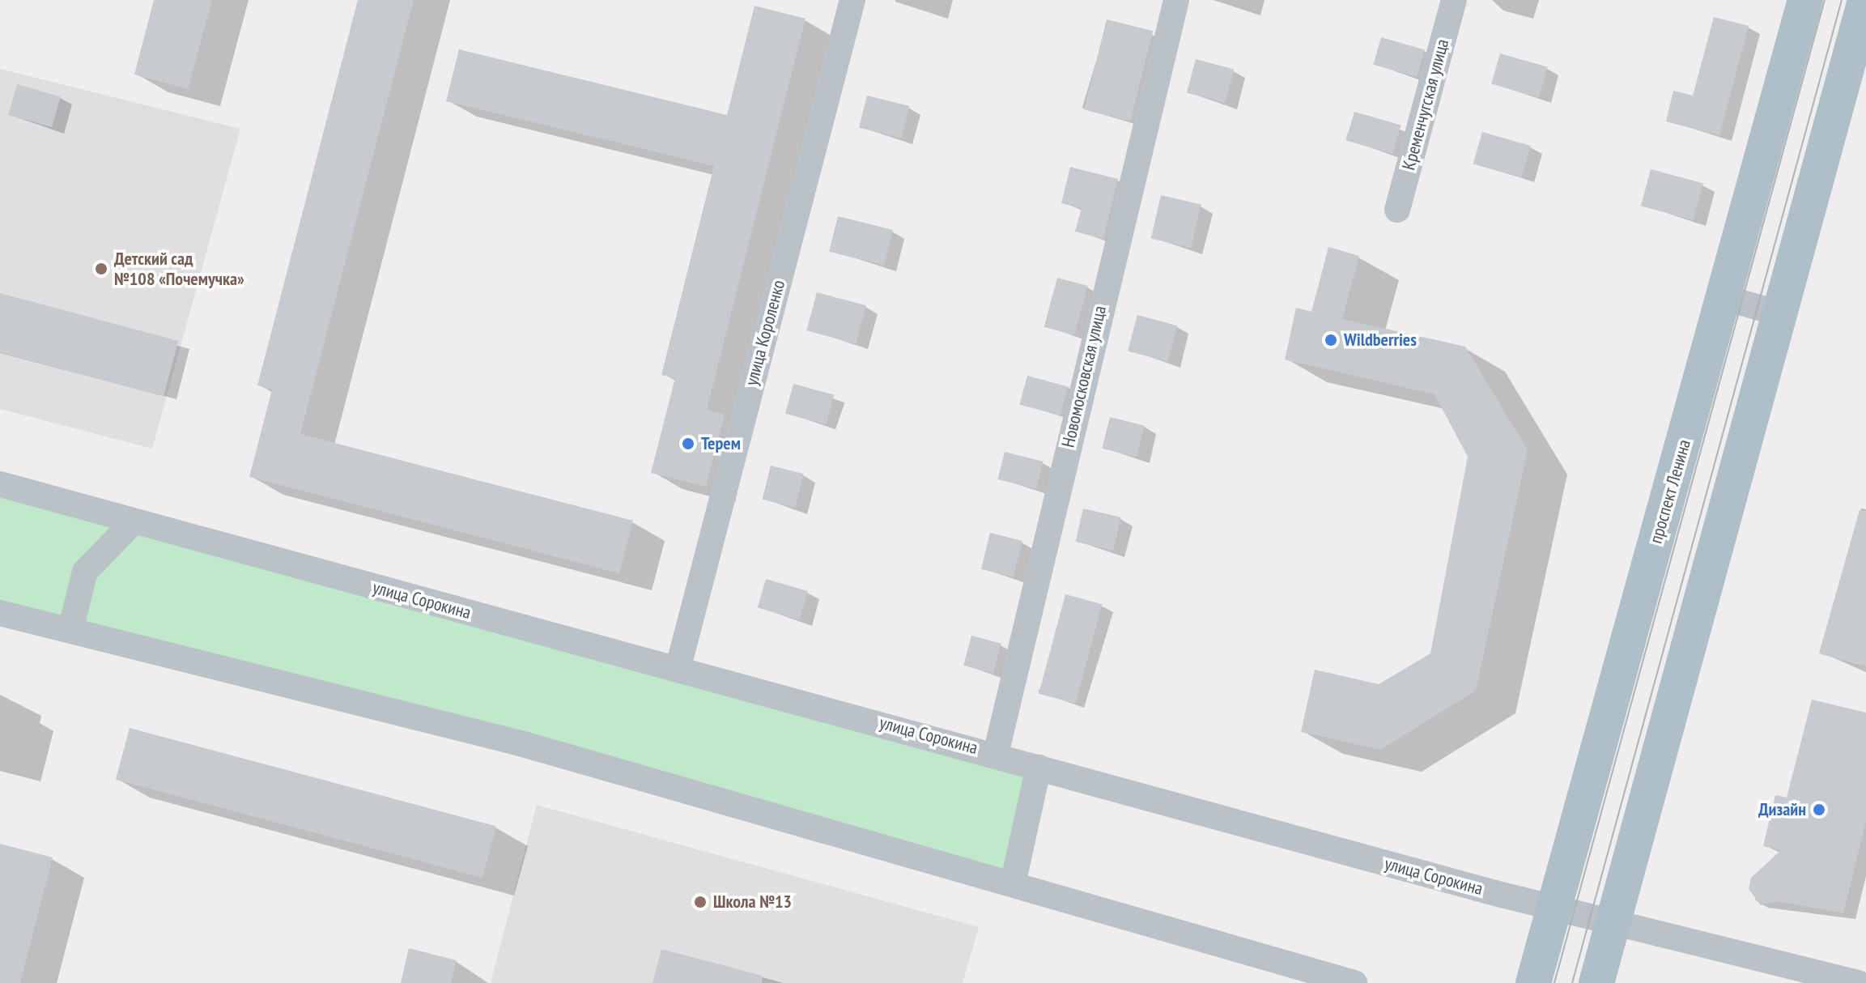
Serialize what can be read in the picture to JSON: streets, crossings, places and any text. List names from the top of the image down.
{
  "streets": {
    "main road": ["проспект Ленина"],
    "street": [
      "Кременчугская улица",
      "улица Короленко",
      "Новомосковская улица",
      "улица Сорокина"
    ]
  },
  "crossings": [
    ["улица Короленко", "улица Сорокина"],
    ["Новомосковская улица", "улица Сорокина"],
    ["проспект Ленина", "улица Сорокина"]
  ],
  "places": [
    "Детский сад №108 «Почемучка»",
    "Wildberries",
    "Терем",
    "Дизайн",
    "Школа №13"
  ]
}
